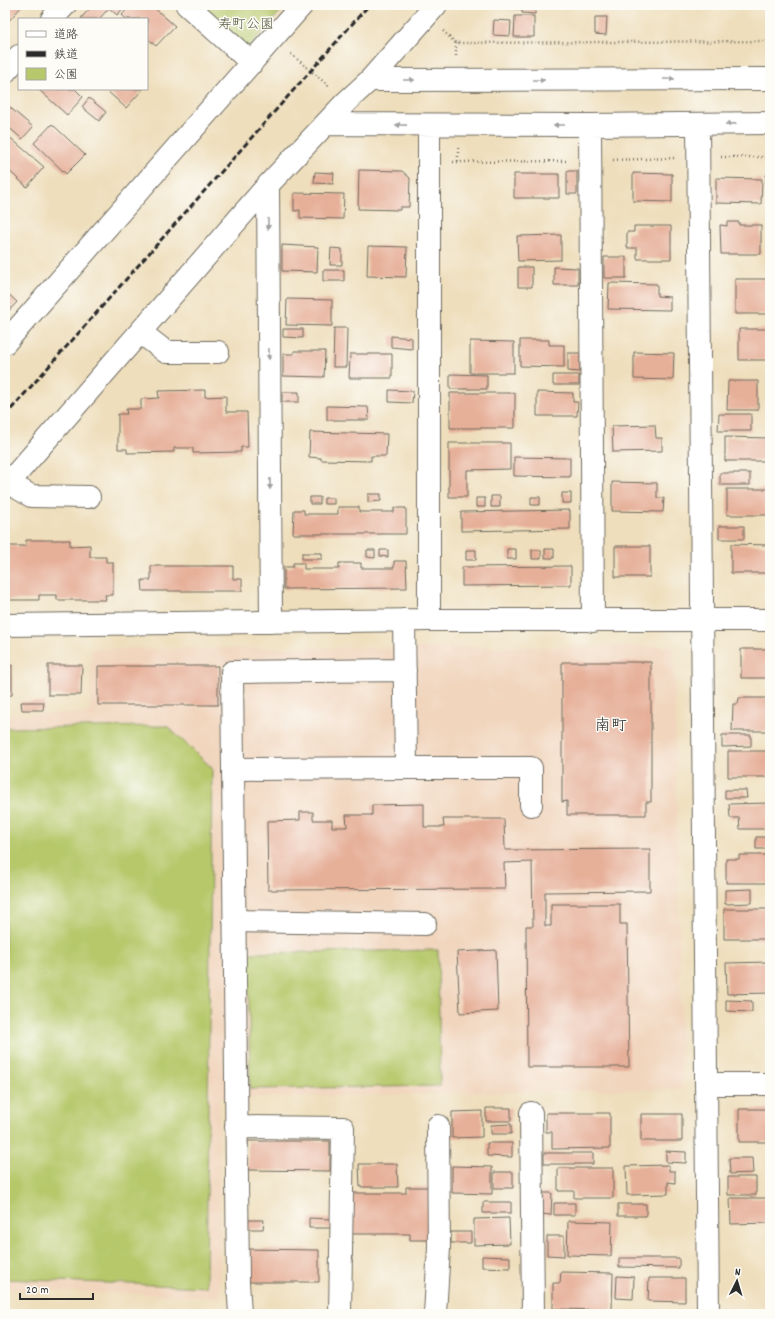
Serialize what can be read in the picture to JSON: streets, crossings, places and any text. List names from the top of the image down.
{
  "districts": ["南町"],
  "parks": ["寿町公園"],
  "legend": ["道路", "鉄道", "公園"],
  "scale_bar": "20 m",
  "north": "top"
}
